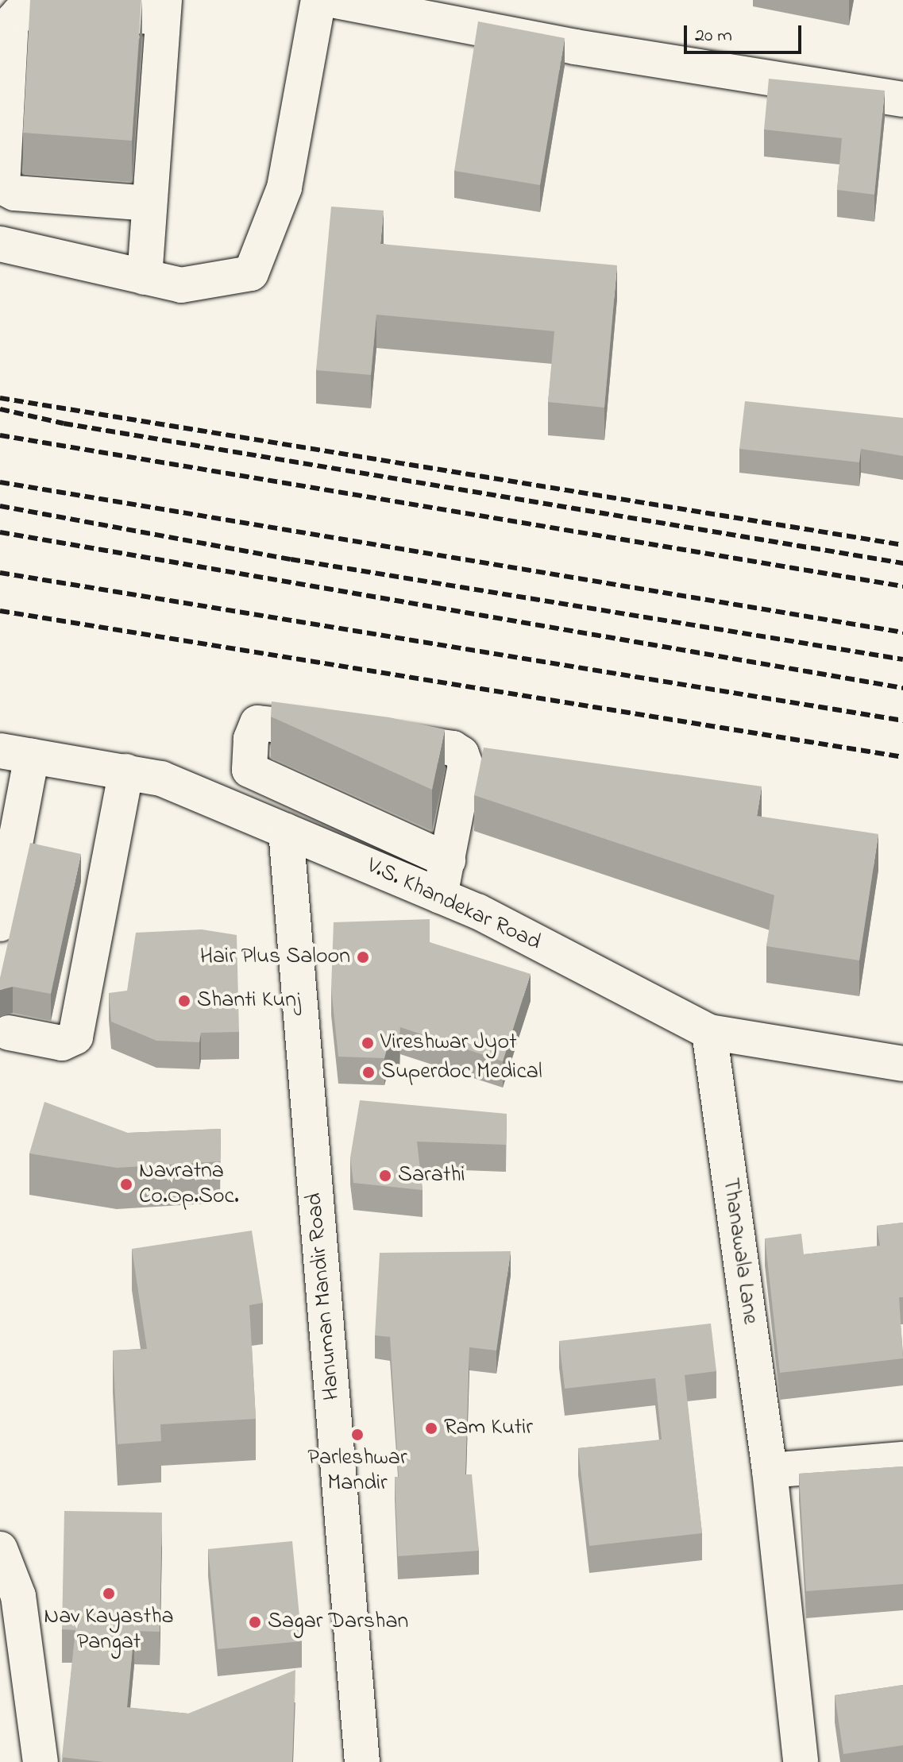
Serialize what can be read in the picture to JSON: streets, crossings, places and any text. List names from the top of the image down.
{
  "streets": {
    "street": ["V.S. Khandekar Road", "Thanawala Lane", "Hanuman Mandir Road"]
  },
  "crossings": [
    ["V.S. Khandekar Road", "Thanawala Lane"],
    ["V.S. Khandekar Road", "Hanuman Mandir Road"]
  ],
  "places": [
    "Hair Plus Saloon",
    "Shanti Kunj",
    "Vireshwar Jyot",
    "Superdoc Medical",
    "Sarathi",
    "Navratna Co.Op.Soc.",
    "Ram Kutir",
    "Parleshwar Mandir",
    "Nav Kayastha Pangat",
    "Sagar Darshan"
  ],
  "scale_bar": "20 m"
}
